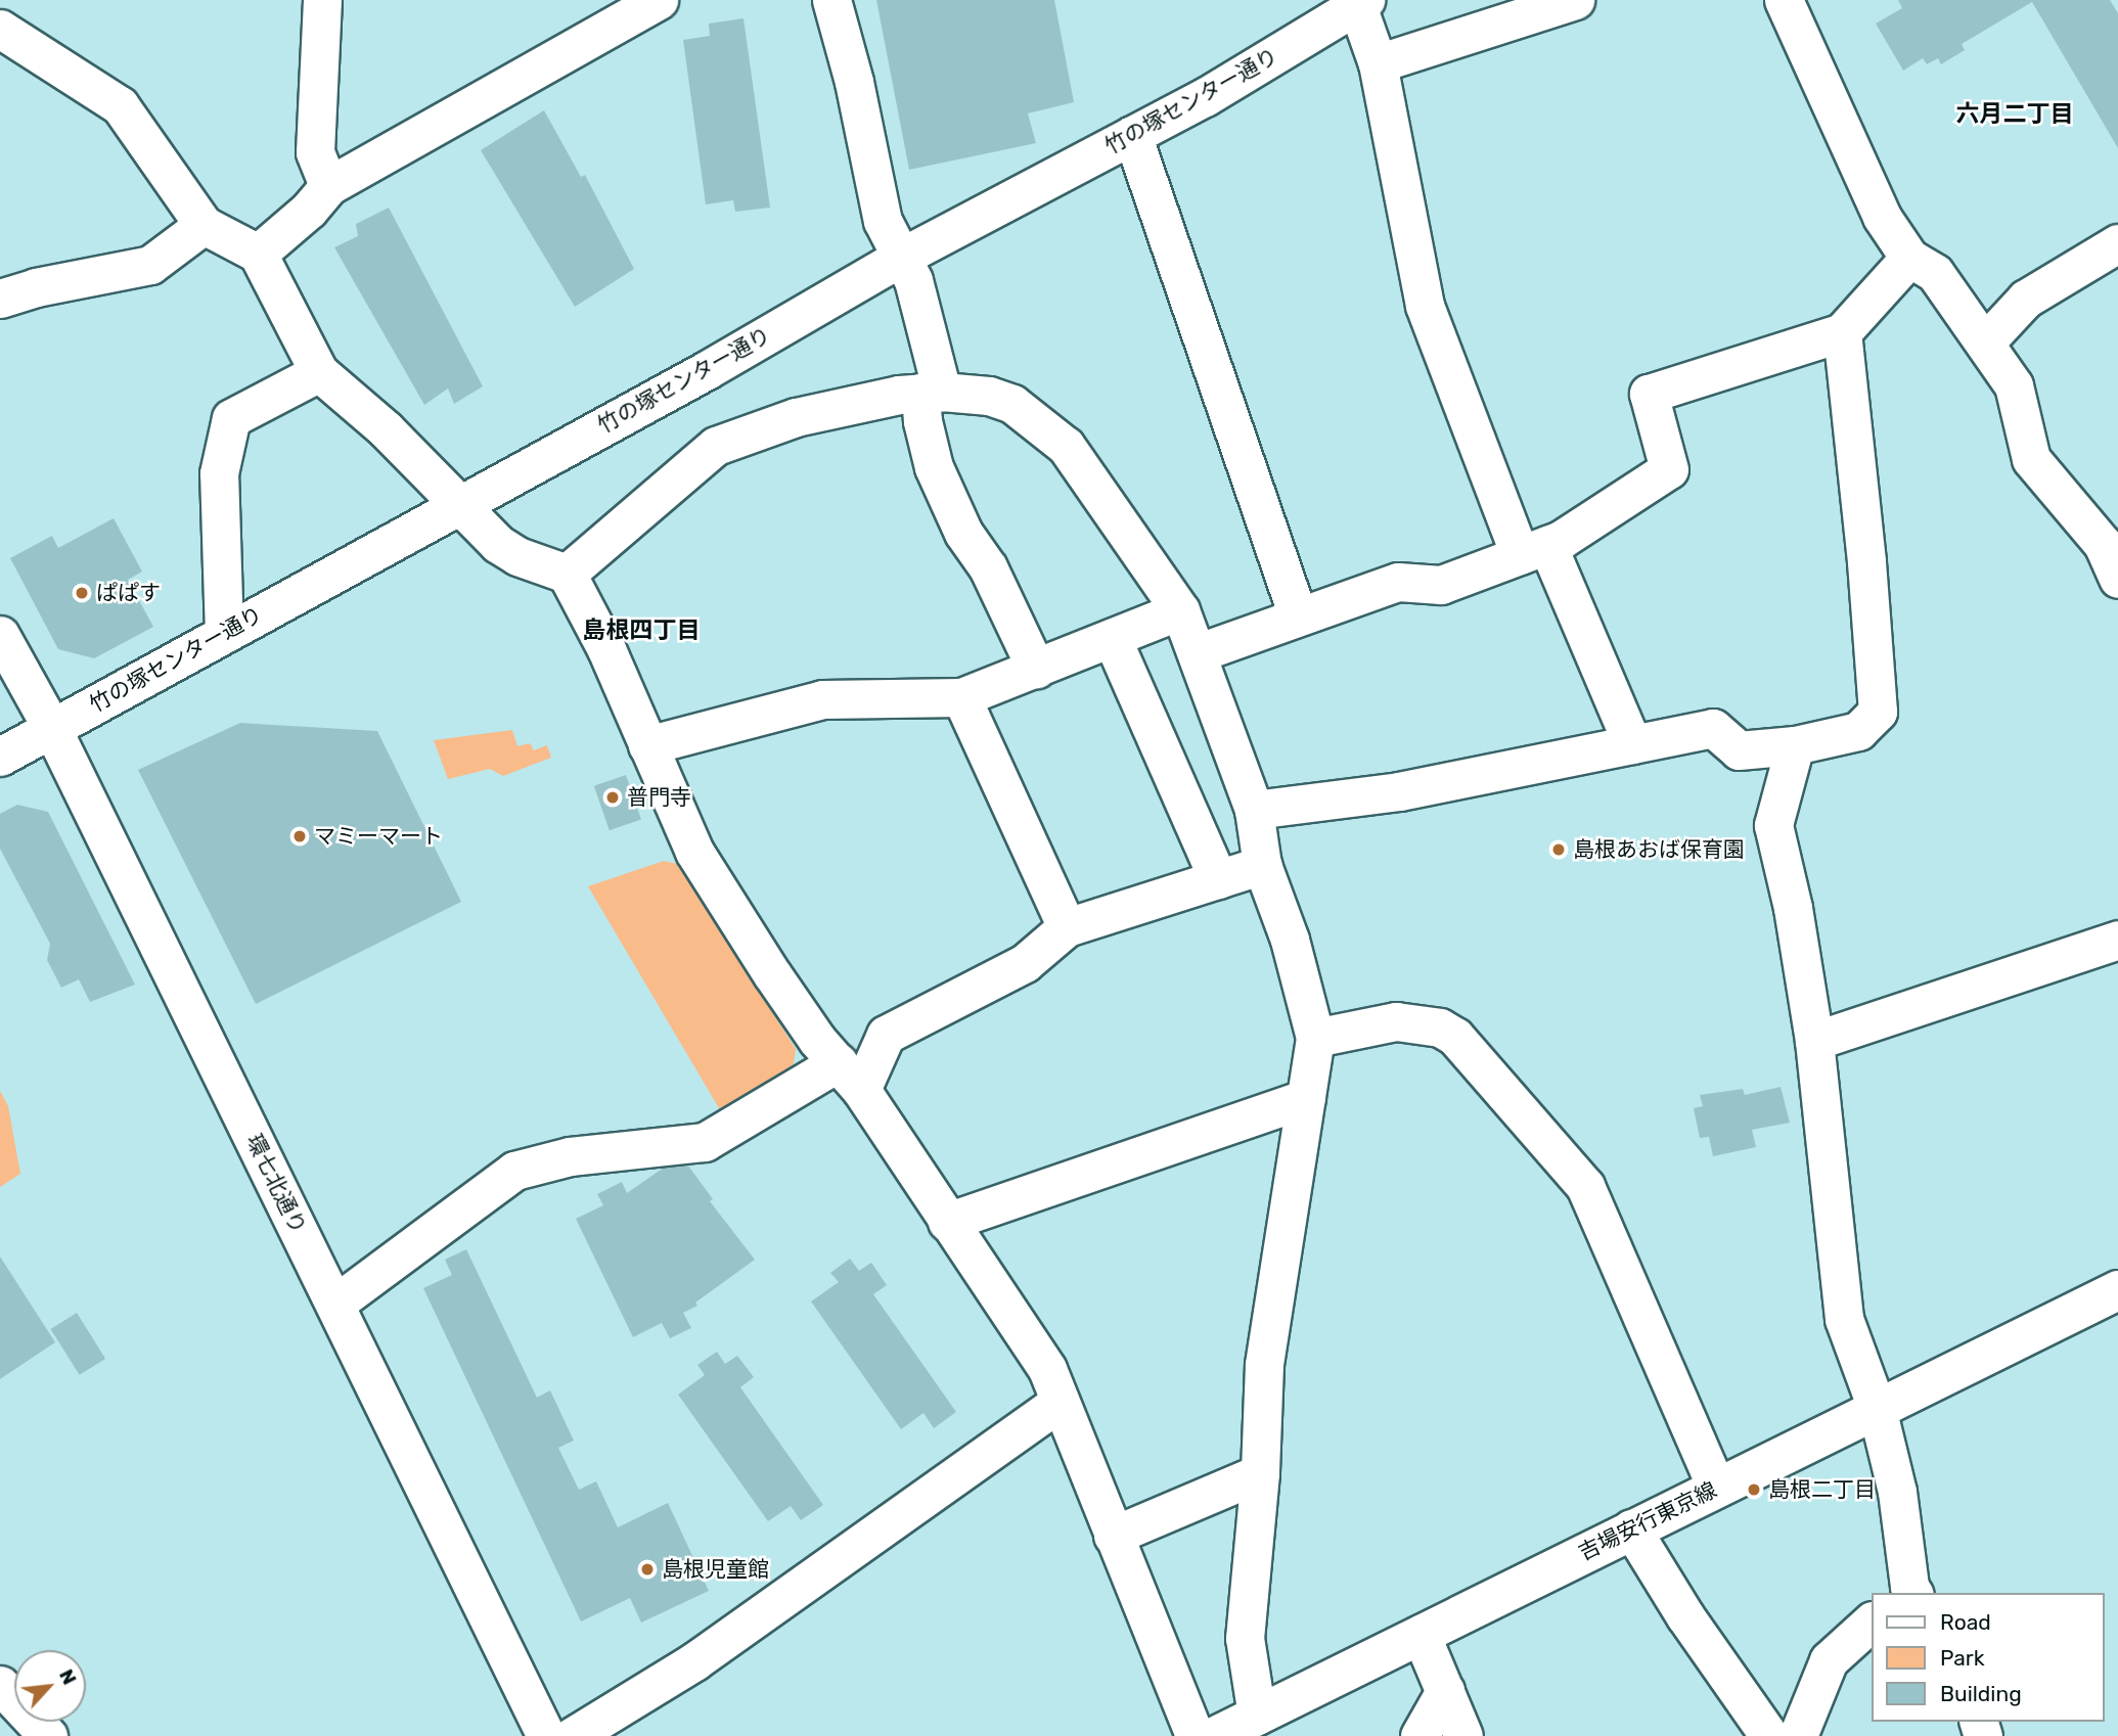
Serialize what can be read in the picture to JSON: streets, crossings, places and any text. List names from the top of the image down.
{
  "streets": {
    "main road": ["吉場安行東京線"],
    "street": ["竹の塚センター通り", "環七北通り"]
  },
  "crossings": [
    ["竹の塚センター通り", "環七北通り"]
  ],
  "districts": ["六月二丁目", "島根四丁目"],
  "places": [
    "ぱぱす",
    "普門寺",
    "マミーマート",
    "島根あおば保育園",
    "島根二丁目",
    "島根児童館"
  ],
  "legend": ["Road", "Park", "Building"],
  "north": "top right"
}
